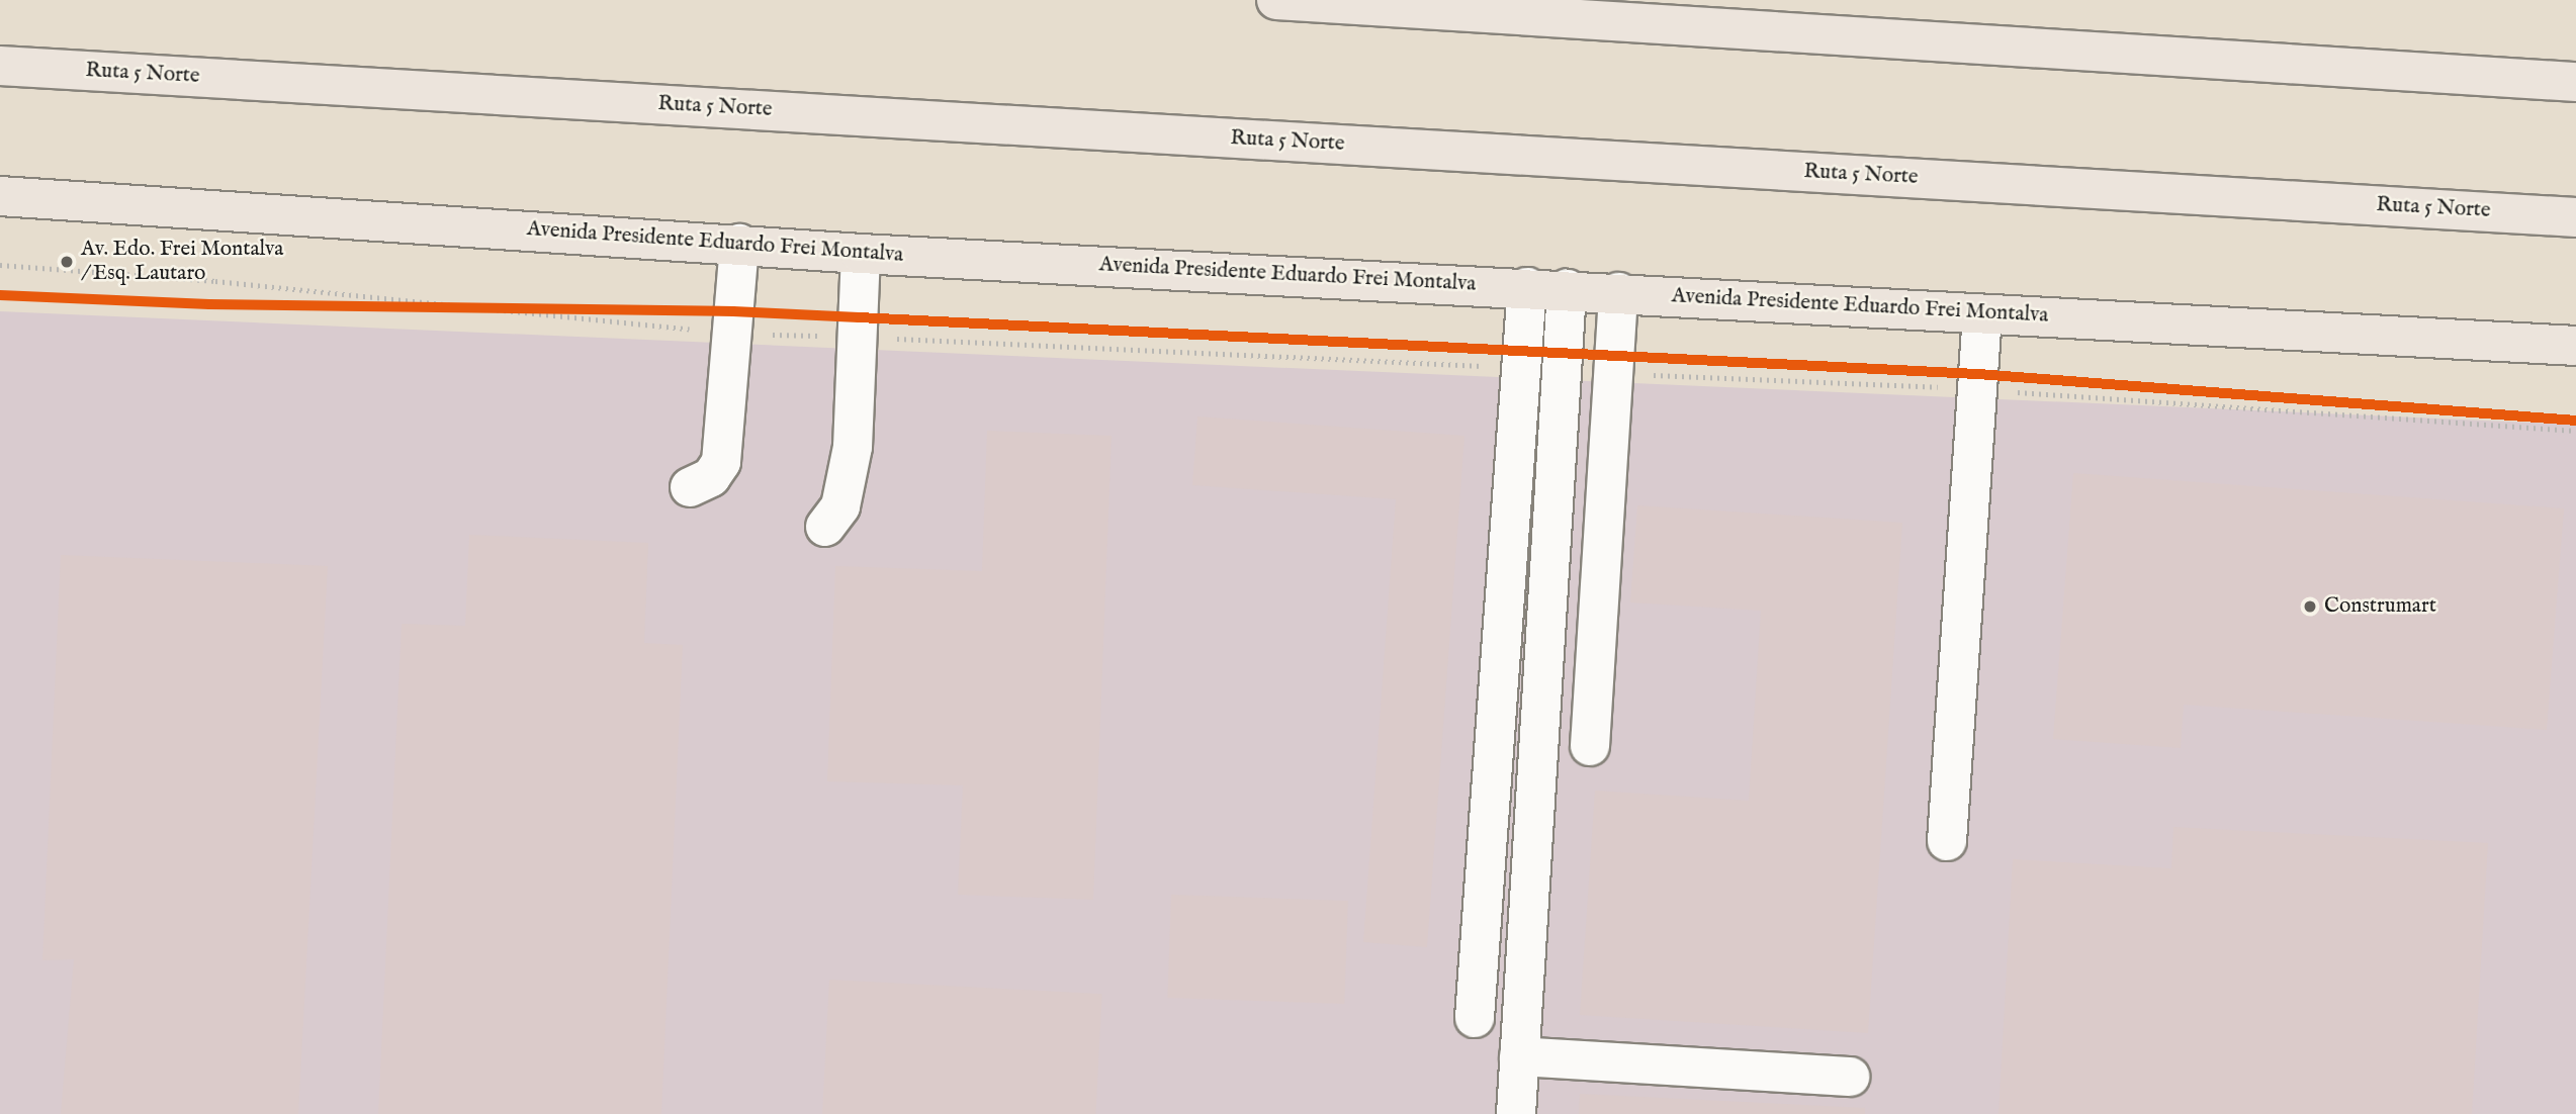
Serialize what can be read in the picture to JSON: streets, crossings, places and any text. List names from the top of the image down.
{
  "streets": {
    "main road": ["Ruta 5 Norte", "Avenida Presidente Eduardo Frei Montalva"]
  },
  "places": ["Av. Edo. Frei Montalva / Esq. Lautaro", "Construmart"]
}
